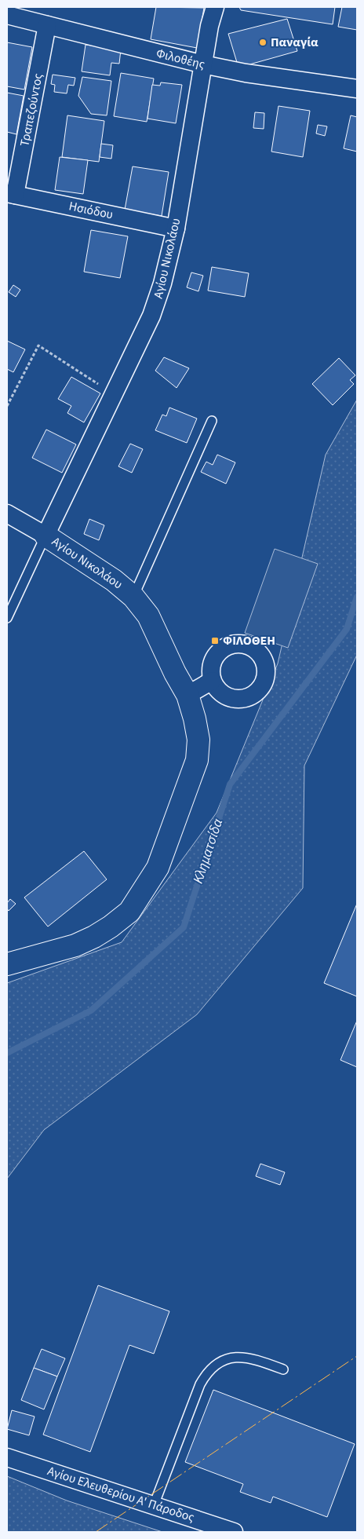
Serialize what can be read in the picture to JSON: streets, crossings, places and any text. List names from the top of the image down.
{
  "streets": {
    "street": [
      "Φιλοθέης",
      "Τραπεζούντος",
      "Ησιόδου",
      "Αγίου Νικολάου",
      "Αγίου Ελευθερίου Α' Πάροδος"
    ]
  },
  "crossings": [
    ["Φιλοθέης", "Τραπεζούντος"],
    ["Φιλοθέης", "Αγίου Νικολάου"],
    ["Τραπεζούντος", "Ησιόδου"],
    ["Ησιόδου", "Αγίου Νικολάου"]
  ],
  "water": ["Κληματσίδα"],
  "places": {
    "other": ["Παναγία"],
    "transit": ["ΦΙΛΟΘΕΗ"]
  }
}
